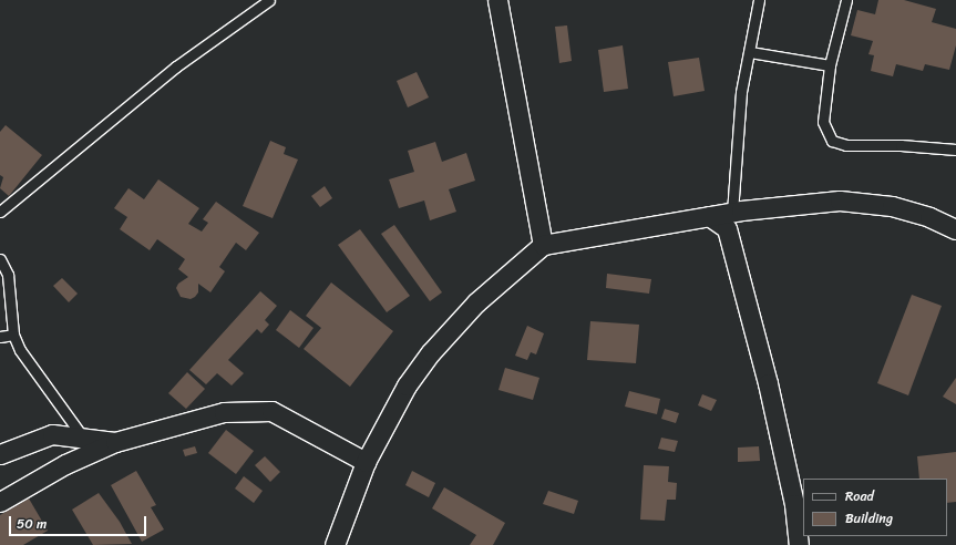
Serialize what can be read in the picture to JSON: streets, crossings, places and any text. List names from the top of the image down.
{
  "legend": ["Road", "Building"],
  "scale_bar": "50 m"
}
